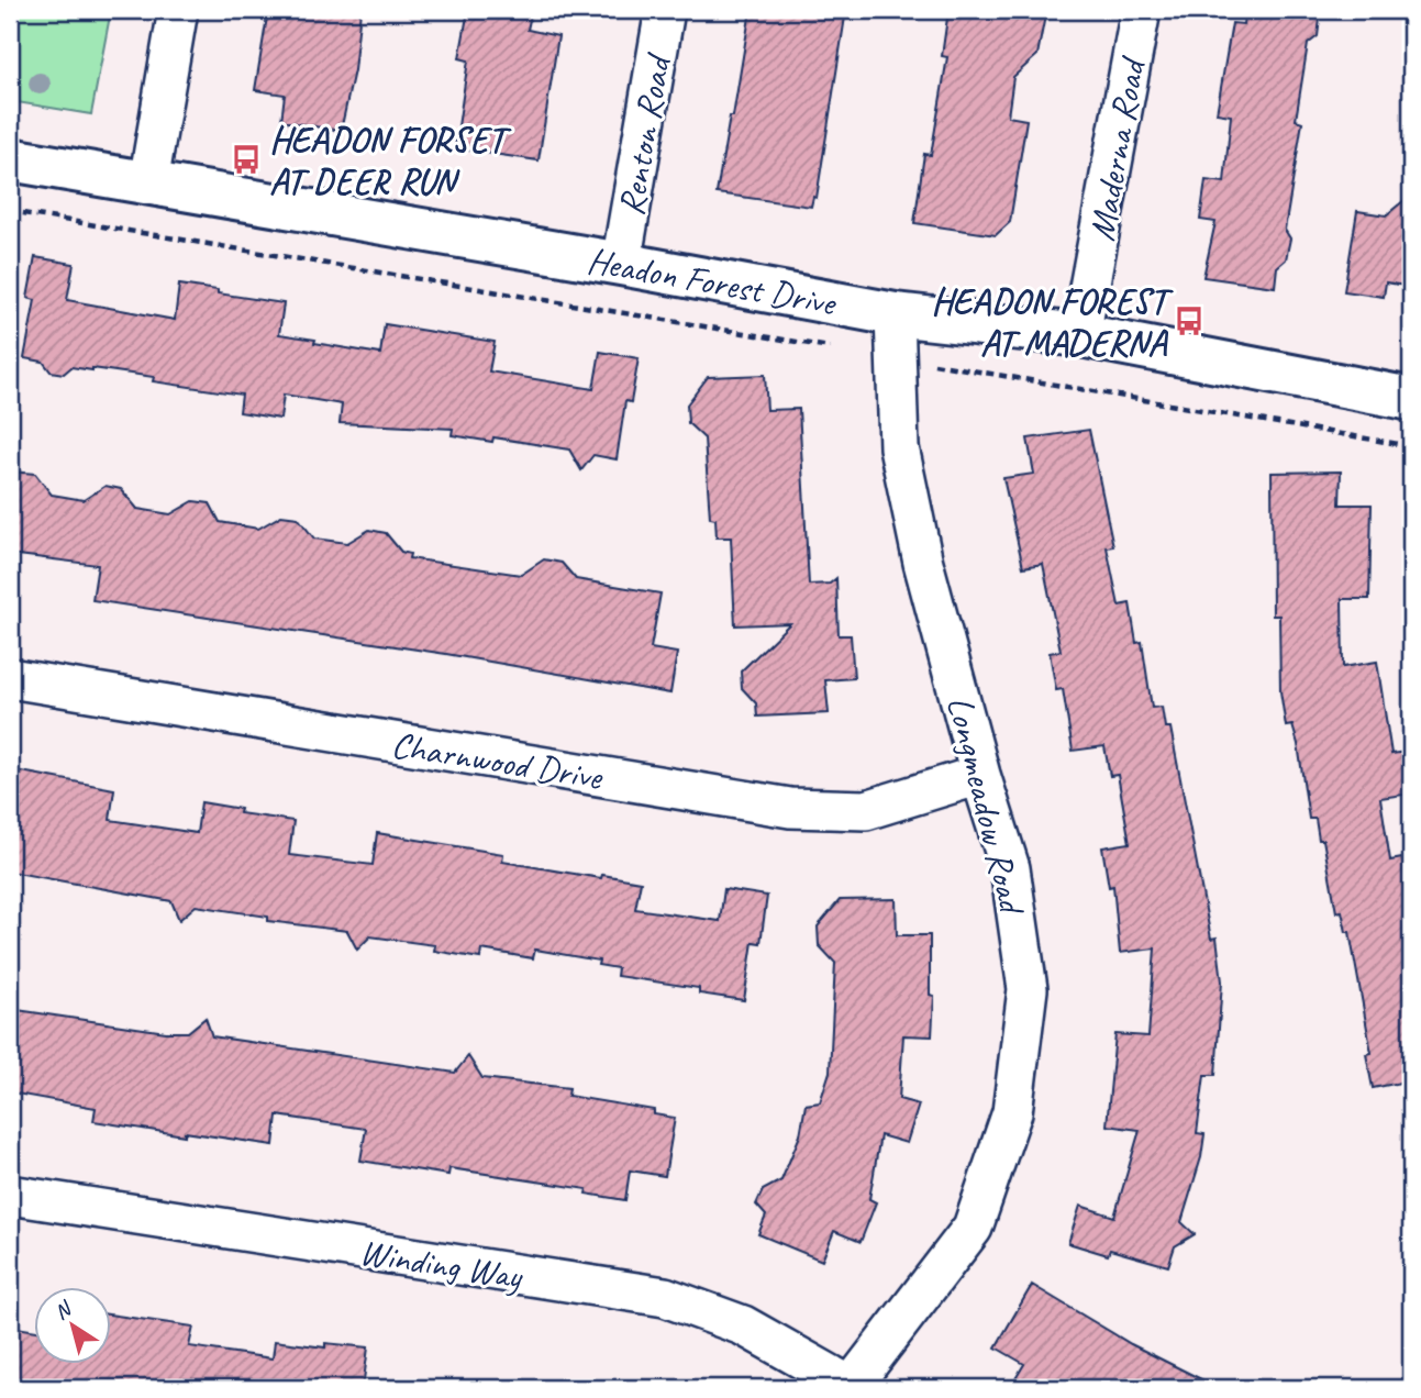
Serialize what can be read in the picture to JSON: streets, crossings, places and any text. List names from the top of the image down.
{
  "streets": {
    "street": [
      "Renton Road",
      "Maderna Road",
      "Headon Forest Drive",
      "Charnwood Drive",
      "Longmeadow Road",
      "Winding Way"
    ]
  },
  "crossings": [
    ["Renton Road", "Headon Forest Drive"],
    ["Maderna Road", "Headon Forest Drive"],
    ["Headon Forest Drive", "Longmeadow Road"],
    ["Charnwood Drive", "Longmeadow Road"],
    ["Longmeadow Road", "Winding Way"]
  ],
  "places": {
    "bus stop": ["HEADON FORSET AT DEER RUN", "HEADON FOREST AT MADERNA"]
  },
  "north": "top left"
}
